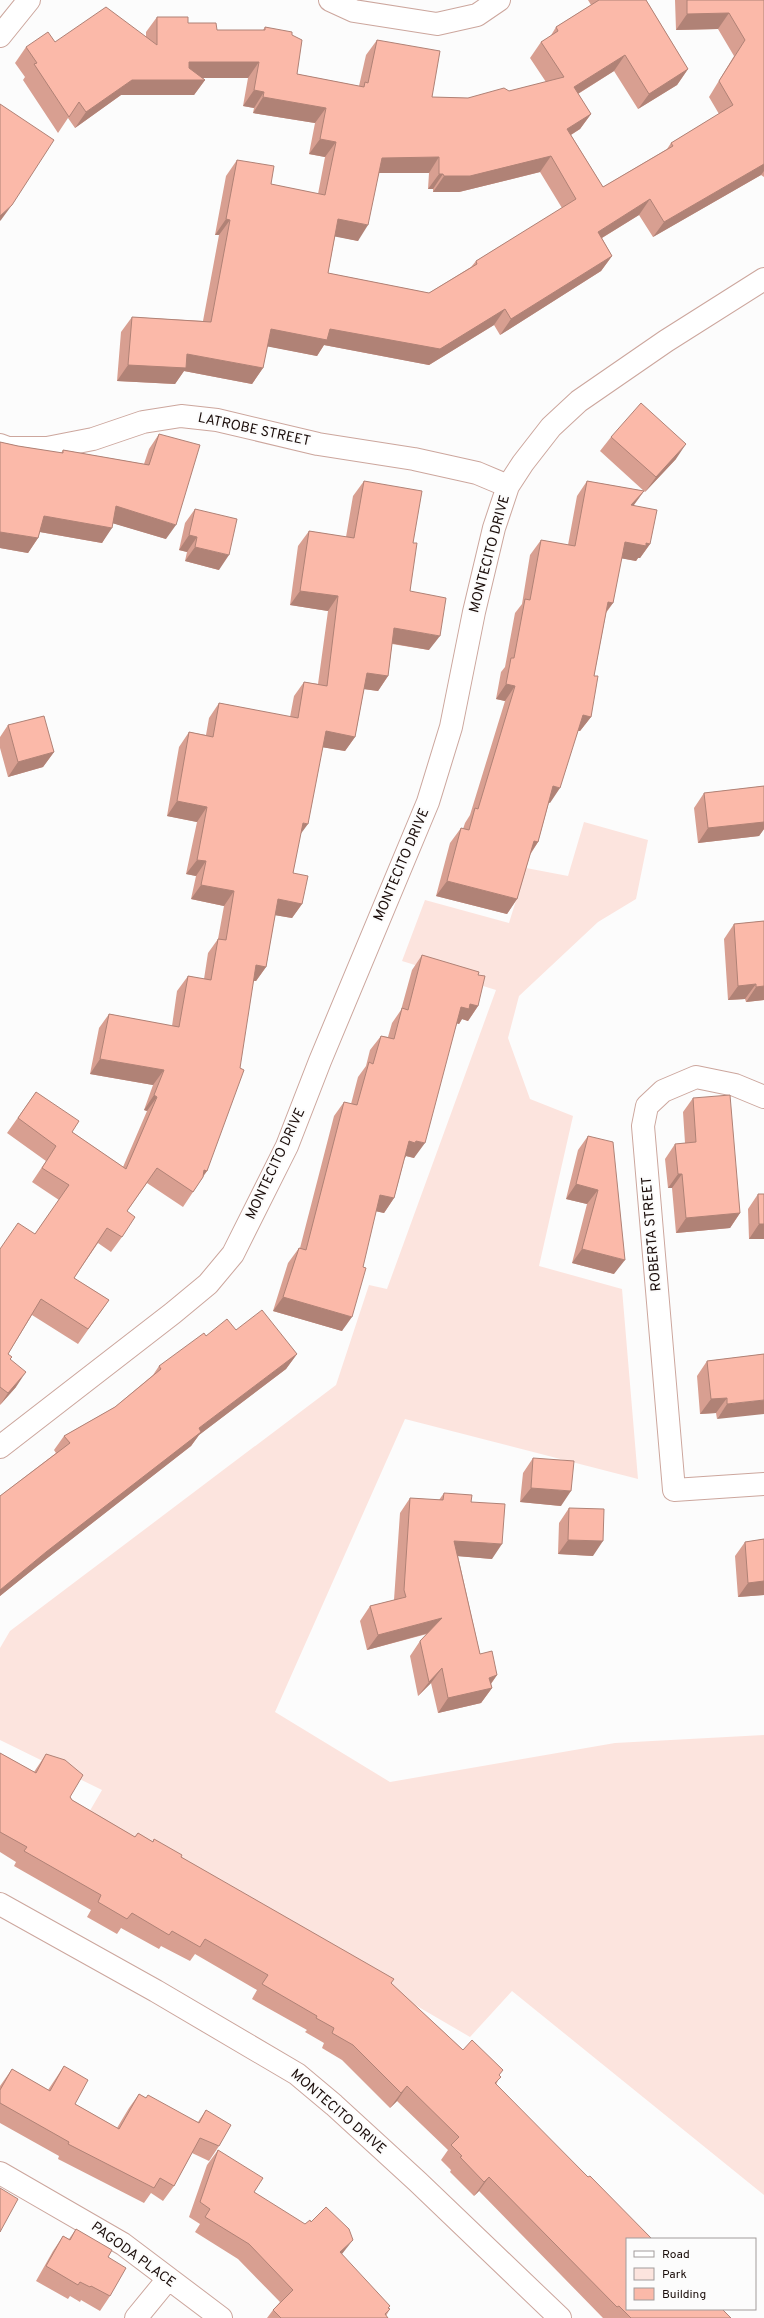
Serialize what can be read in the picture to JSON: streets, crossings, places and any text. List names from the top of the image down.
{
  "streets": {
    "street": [
      "LATROBE STREET",
      "MONTECITO DRIVE",
      "ROBERTA STREET",
      "PAGODA PLACE"
    ]
  },
  "crossings": [
    ["LATROBE STREET", "MONTECITO DRIVE"]
  ],
  "legend": ["Road", "Park", "Building"]
}
